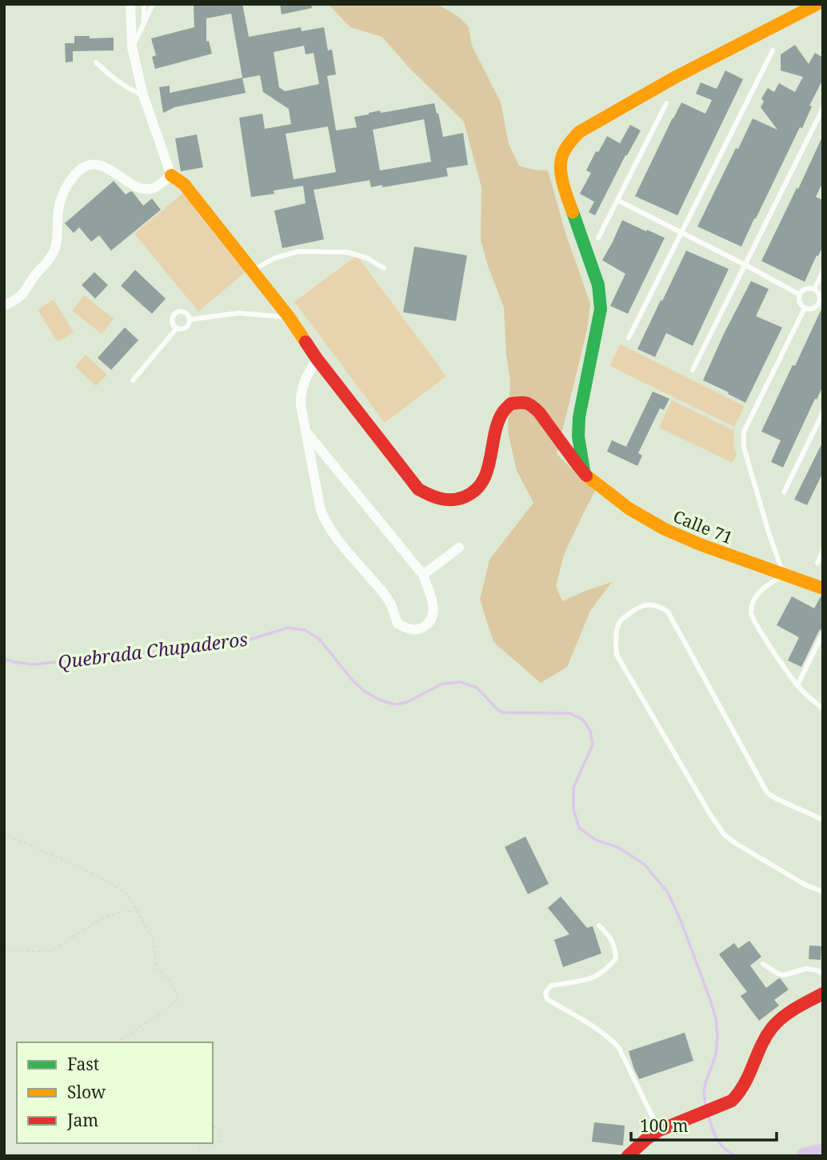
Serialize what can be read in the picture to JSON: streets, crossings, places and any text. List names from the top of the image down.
{
  "streets": {
    "street": ["Calle 71"]
  },
  "water": ["Quebrada Chupaderos"],
  "legend": ["Fast", "Slow", "Jam"],
  "scale_bar": "100 m"
}
